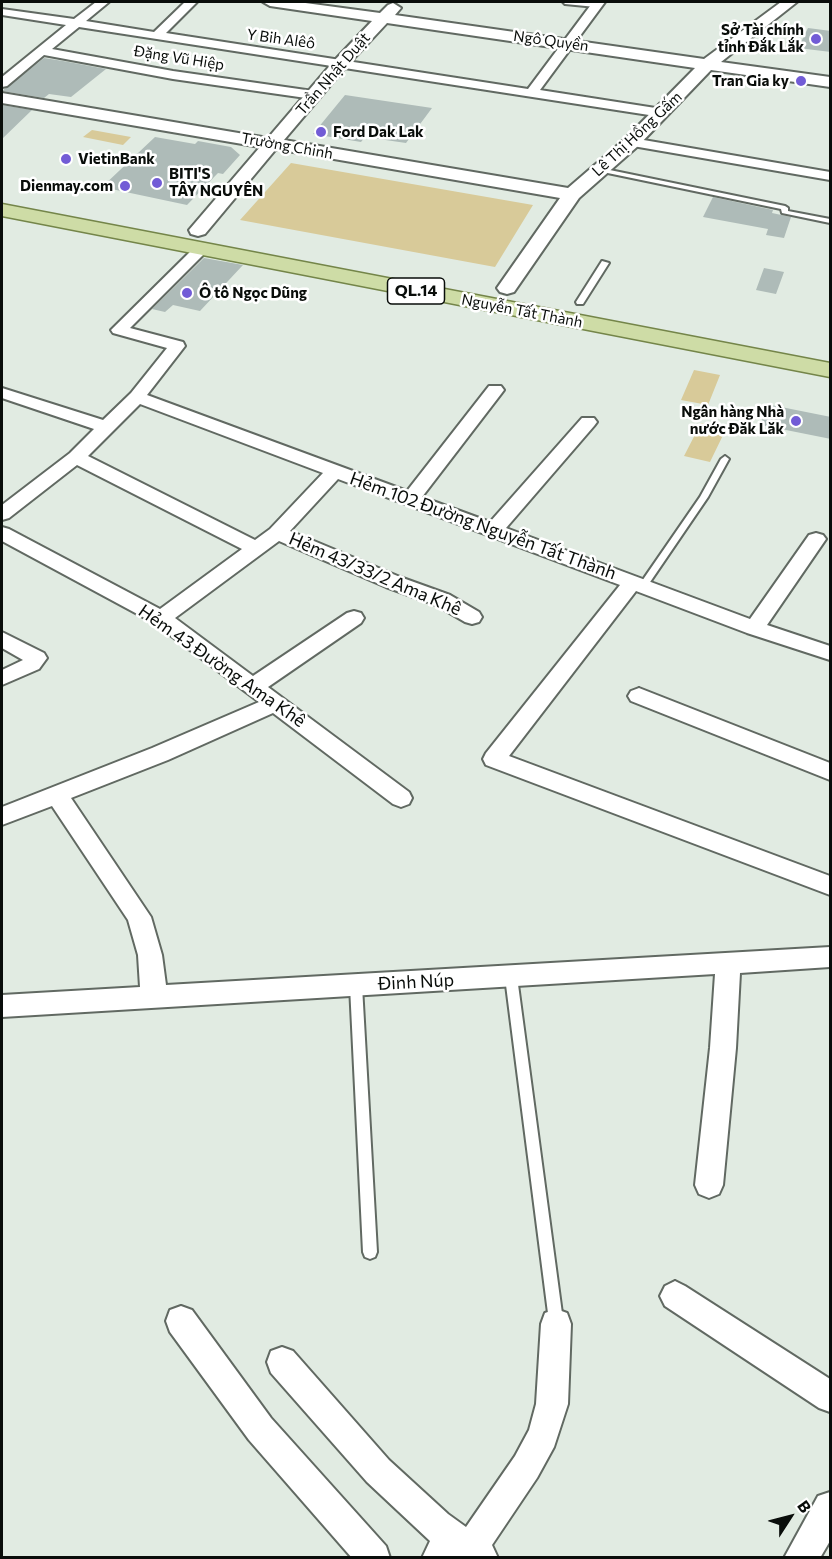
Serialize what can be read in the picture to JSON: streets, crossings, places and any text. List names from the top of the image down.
{
  "streets": {
    "main road": ["QL.14", "Nguyễn Tất Thành"],
    "street": [
      "Y Bih Alêô",
      "Ngô Quyền",
      "Đặng Vũ Hiệp",
      "Trần Nhật Duật",
      "Lê Thị Hồng Gấm",
      "Trường Chinh",
      "Hẻm 102 Đường Nguyễn Tất Thành",
      "Hẻm 43/33/2 Ama Khê",
      "Hẻm 43 Đường Ama Khê",
      "Đinh Núp"
    ]
  },
  "crossings": [
    ["Y Bih Alêô", "Trần Nhật Duật"],
    ["Y Bih Alêô", "Lê Thị Hồng Gấm"],
    ["Ngô Quyền", "Trần Nhật Duật"],
    ["Ngô Quyền", "Lê Thị Hồng Gấm"],
    ["Đặng Vũ Hiệp", "Trần Nhật Duật"],
    ["Trần Nhật Duật", "Trường Chinh"],
    ["Trần Nhật Duật", "Nguyễn Tất Thành"],
    ["Lê Thị Hồng Gấm", "Trường Chinh"],
    ["Lê Thị Hồng Gấm", "Nguyễn Tất Thành"]
  ],
  "places": [
    "Sở Tài chính tỉnh Đắk Lắk",
    "Tran Gia ky",
    "Ford Dak Lak",
    "VietinBank",
    "BITI'S TÂY NGUYÊN",
    "Dienmay.com",
    "Ô tô Ngọc Dũng",
    "Ngân hàng Nhà nước Đăk Lăk"
  ],
  "north": "top right"
}
